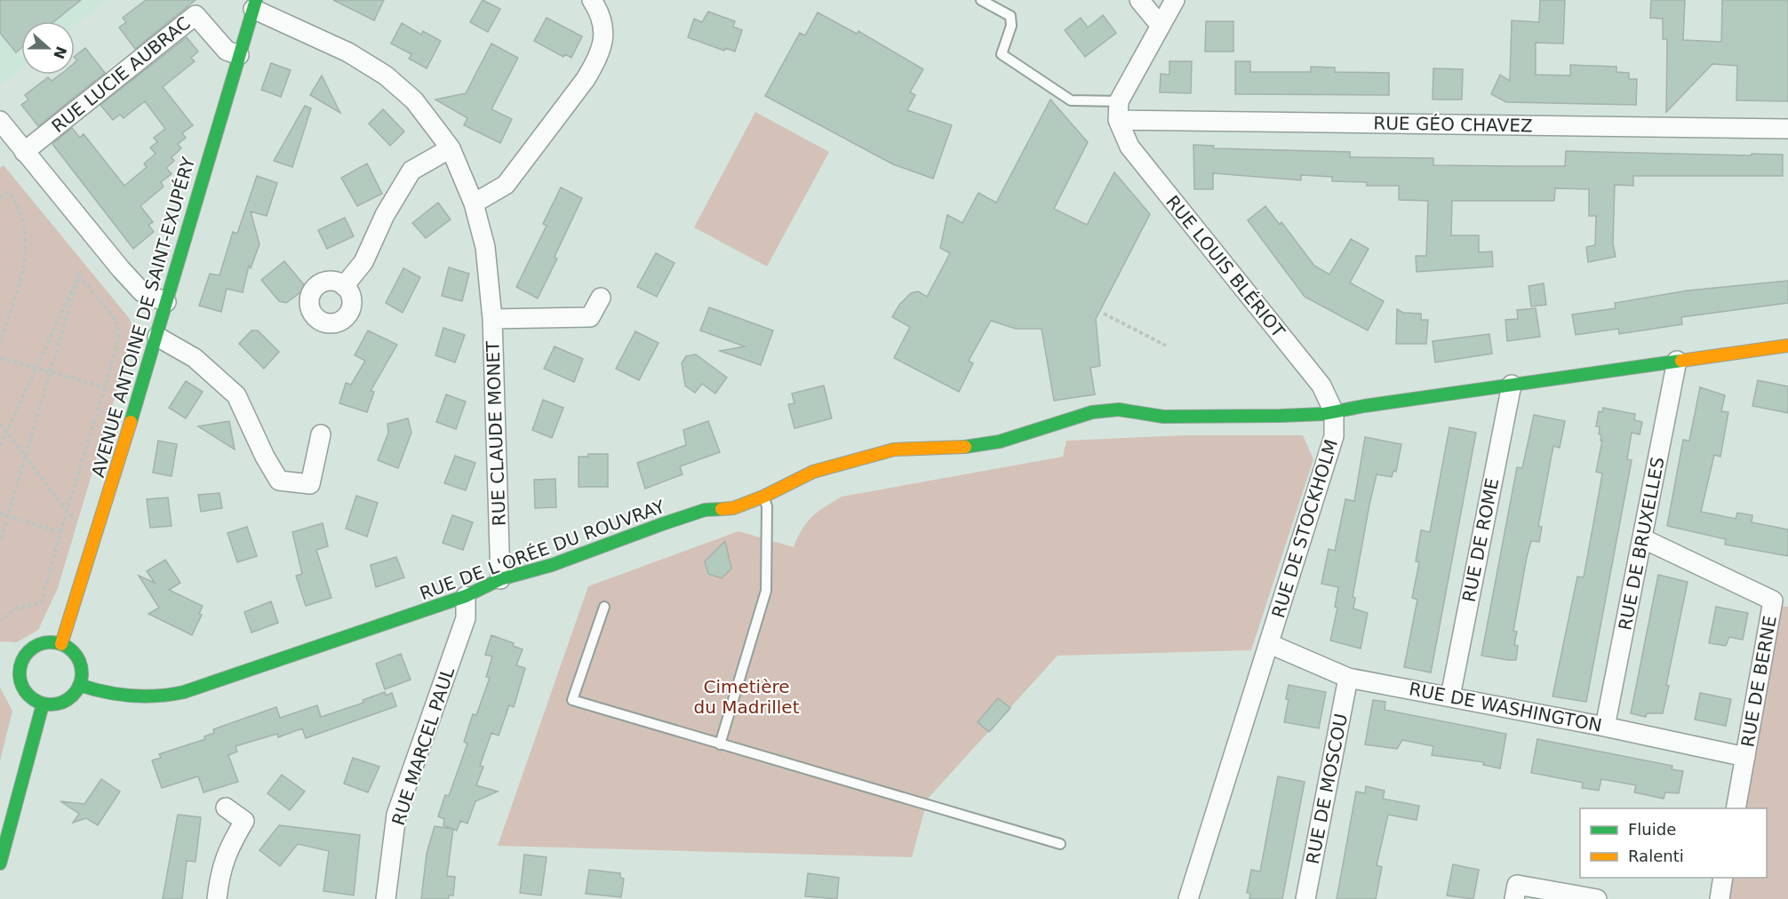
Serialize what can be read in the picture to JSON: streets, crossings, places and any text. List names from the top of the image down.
{
  "streets": {
    "street": [
      "RUE LUCIE AUBRAC",
      "RUE GÉO CHAVEZ",
      "RUE LOUIS BLÉRIOT",
      "AVENUE ANTOINE DE SAINT-EXUPÉRY",
      "RUE CLAUDE MONET",
      "RUE DE STOCKHOLM",
      "RUE DE ROME",
      "RUE DE BRUXELLES",
      "RUE DE L'ORÉE DU ROUVRAY",
      "RUE DE BERNE",
      "RUE DE WASHINGTON",
      "RUE MARCEL PAUL",
      "RUE DE MOSCOU"
    ]
  },
  "crossings": [
    ["RUE LUCIE AUBRAC", "AVENUE ANTOINE DE SAINT-EXUPÉRY"],
    ["RUE GÉO CHAVEZ", "RUE LOUIS BLÉRIOT"],
    ["RUE LOUIS BLÉRIOT", "RUE DE STOCKHOLM"],
    ["RUE LOUIS BLÉRIOT", "RUE DE L'ORÉE DU ROUVRAY"],
    ["AVENUE ANTOINE DE SAINT-EXUPÉRY", "RUE CLAUDE MONET"],
    ["AVENUE ANTOINE DE SAINT-EXUPÉRY", "RUE DE L'ORÉE DU ROUVRAY"],
    ["RUE CLAUDE MONET", "RUE DE L'ORÉE DU ROUVRAY"],
    ["RUE DE STOCKHOLM", "RUE DE L'ORÉE DU ROUVRAY"],
    ["RUE DE STOCKHOLM", "RUE DE WASHINGTON"],
    ["RUE DE ROME", "RUE DE WASHINGTON"],
    ["RUE DE BRUXELLES", "RUE DE BERNE"],
    ["RUE DE BRUXELLES", "RUE DE WASHINGTON"],
    ["RUE DE L'ORÉE DU ROUVRAY", "RUE MARCEL PAUL"],
    ["RUE DE BERNE", "RUE DE WASHINGTON"],
    ["RUE DE WASHINGTON", "RUE DE MOSCOU"]
  ],
  "parks": ["Cimetière du Madrillet"],
  "legend": ["Fluide", "Ralenti"],
  "north": "right"
}
